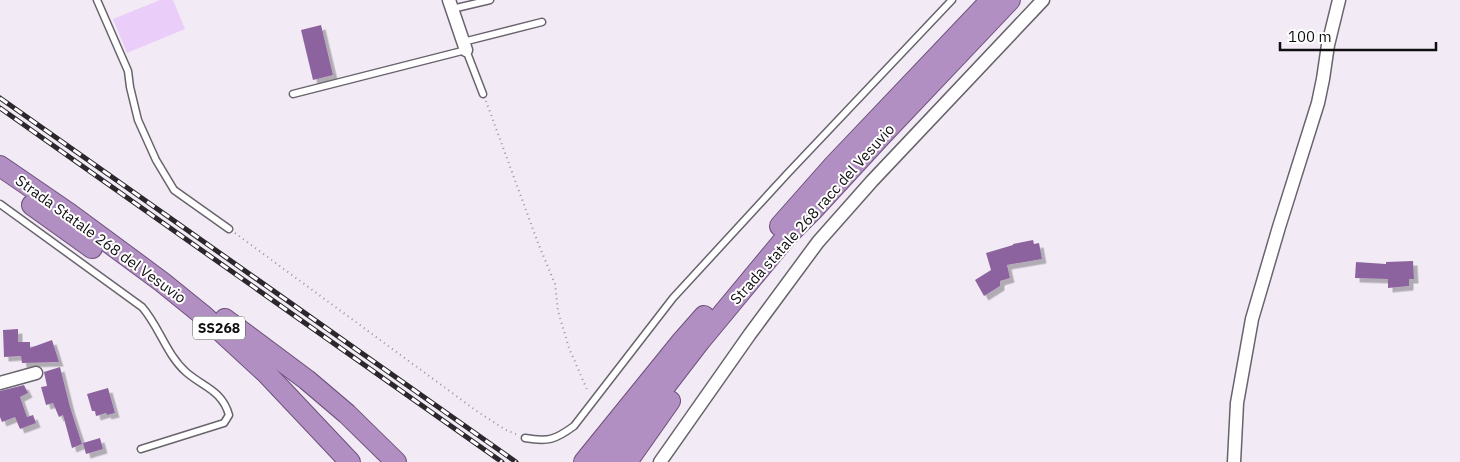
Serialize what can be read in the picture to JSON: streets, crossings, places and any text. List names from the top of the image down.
{
  "streets": {
    "highway": ["Strada statale 268 racc del Vesuvio", "Strada Statale 268 del Vesuvio", "SS268"]
  },
  "scale_bar": "100 m"
}
